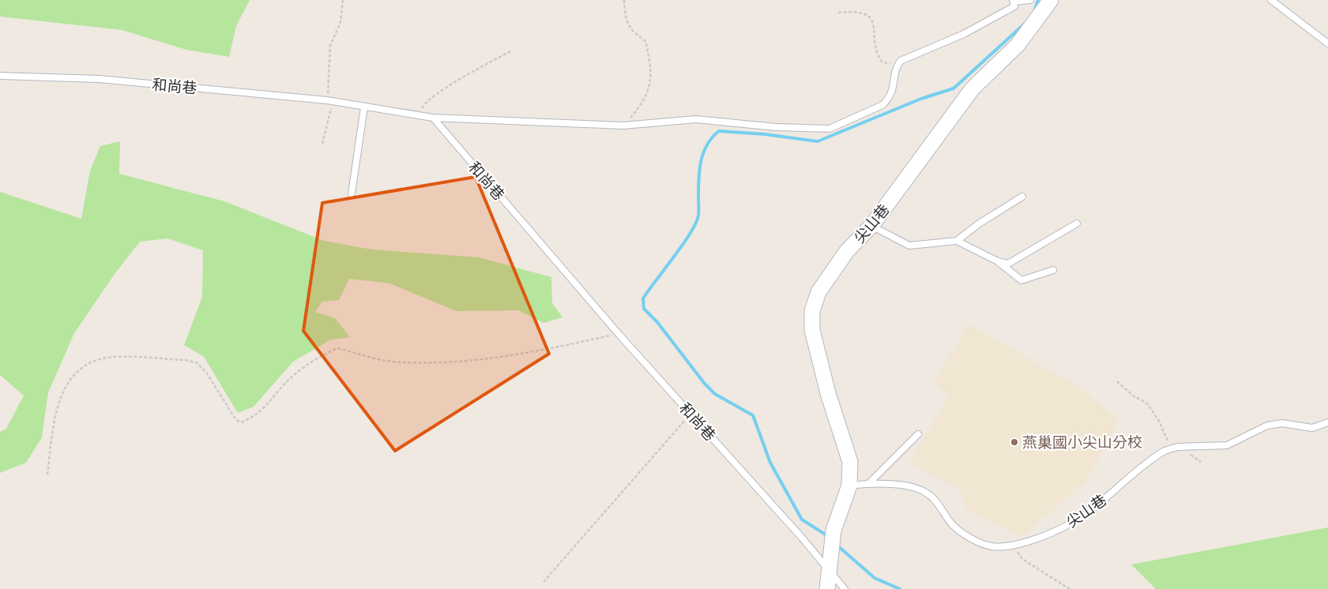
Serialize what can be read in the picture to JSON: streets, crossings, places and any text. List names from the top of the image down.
{
  "streets": {
    "street": ["尖山巷"],
    "lane": ["和尚巷"]
  },
  "crossings": [
    ["和尚巷", "尖山巷"]
  ],
  "places": ["燕巢國小尖山分校"]
}
